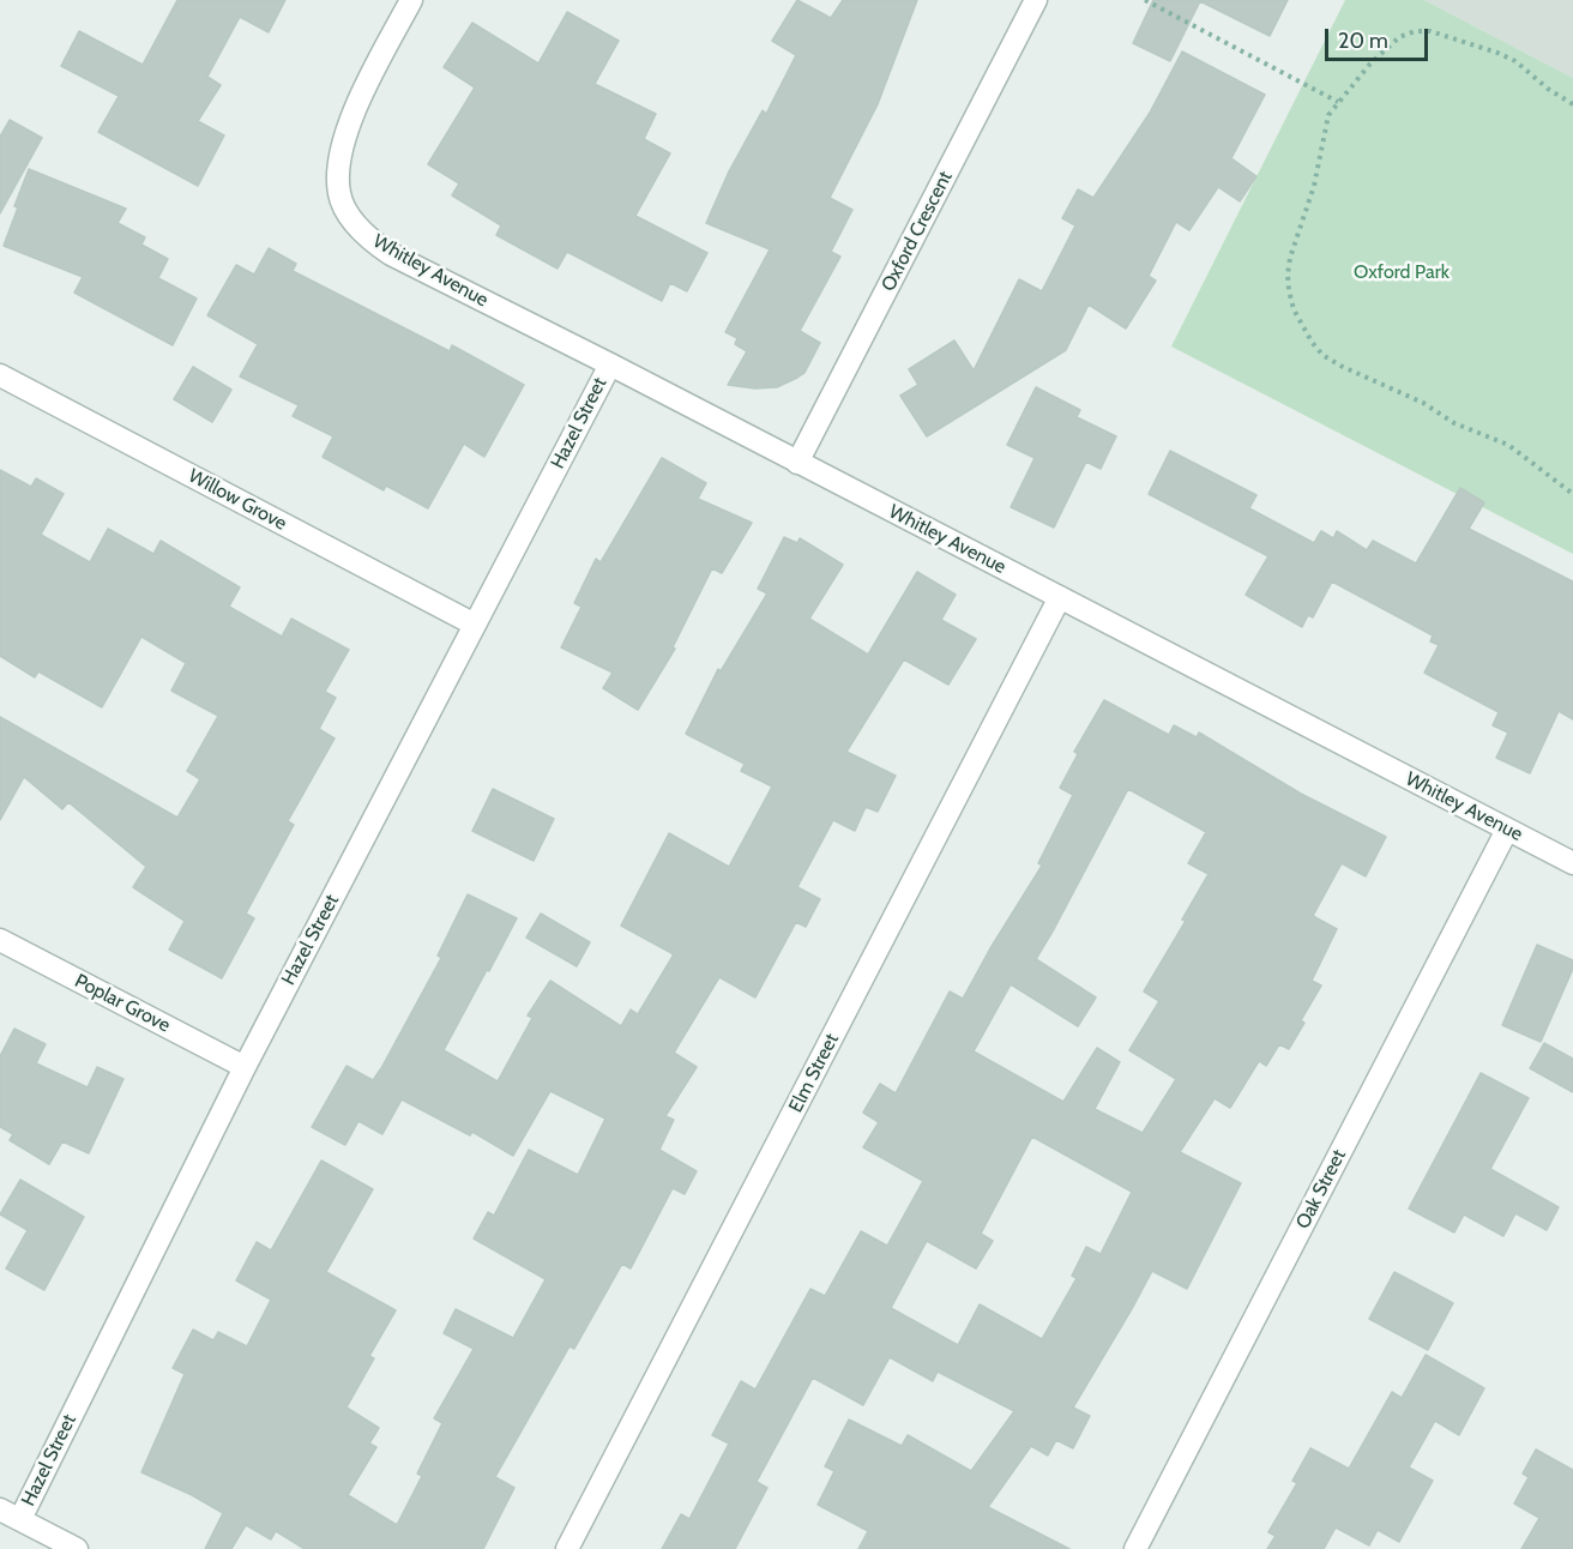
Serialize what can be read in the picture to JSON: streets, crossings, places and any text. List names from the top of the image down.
{
  "streets": {
    "street": [
      "Oxford Crescent",
      "Whitley Avenue",
      "Hazel Street",
      "Willow Grove",
      "Poplar Grove",
      "Elm Street",
      "Oak Street"
    ]
  },
  "crossings": [
    ["Oxford Crescent", "Whitley Avenue"],
    ["Whitley Avenue", "Hazel Street"],
    ["Whitley Avenue", "Elm Street"],
    ["Whitley Avenue", "Oak Street"],
    ["Hazel Street", "Willow Grove"],
    ["Hazel Street", "Poplar Grove"]
  ],
  "parks": ["Oxford Park"],
  "scale_bar": "20 m"
}
